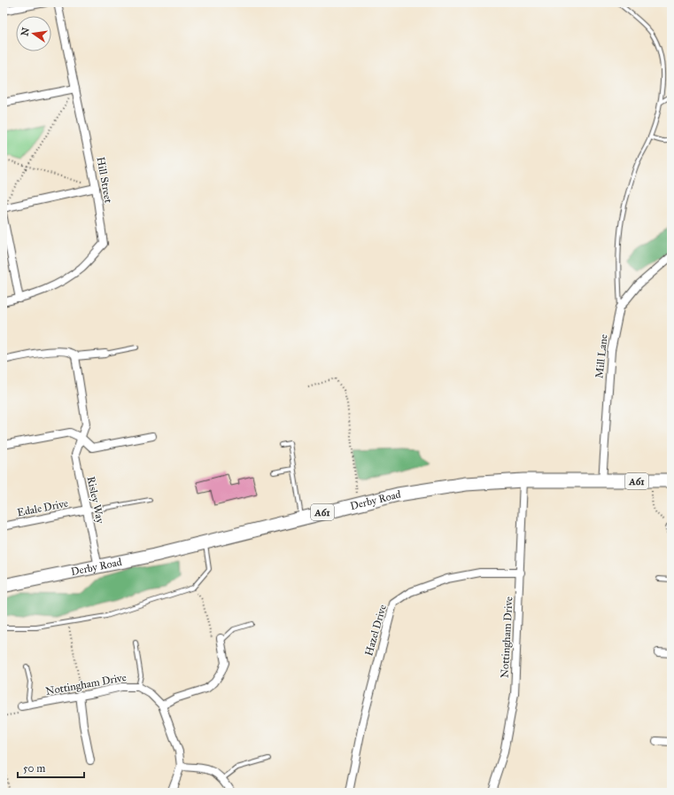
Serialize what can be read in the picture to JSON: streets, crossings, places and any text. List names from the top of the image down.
{
  "streets": {
    "highway": ["A61", "Derby Road"],
    "street": [
      "Hill Street",
      "Mill Lane",
      "Risley Way",
      "Edale Drive",
      "Hazel Drive",
      "Nottingham Drive"
    ]
  },
  "crossings": [
    ["Mill Lane", "Derby Road"],
    ["Risley Way", "Derby Road"],
    ["Risley Way", "Edale Drive"],
    ["Derby Road", "Nottingham Drive"],
    ["Hazel Drive", "Nottingham Drive"]
  ],
  "scale_bar": "50 m",
  "north": "left"
}
